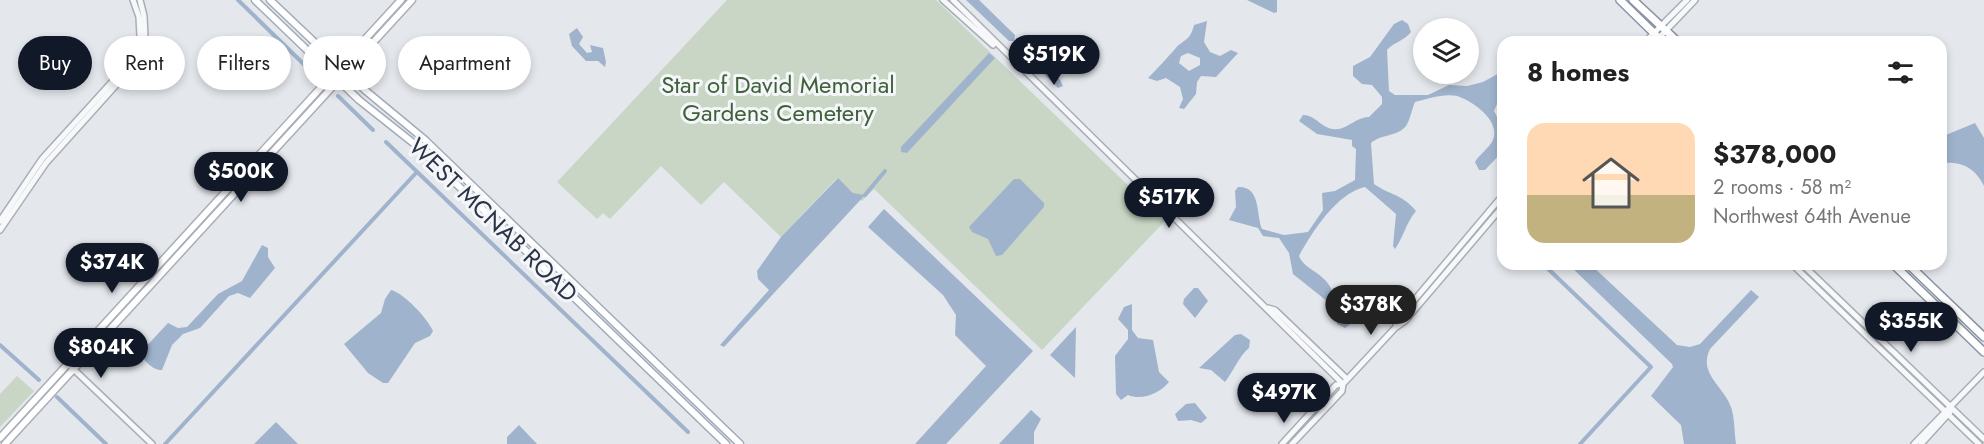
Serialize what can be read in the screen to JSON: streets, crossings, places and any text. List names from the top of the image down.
{
  "streets": {
    "main road": ["WEST MCNAB ROAD"]
  },
  "parks": ["Star of David Memorial Gardens Cemetery"],
  "page": {
    "price": [
      "$519K",
      "$500K",
      "$517K",
      "$374K",
      "$378K",
      "$355K",
      "$804K",
      "$497K"
    ],
    "chip": [
      "Buy",
      "Rent",
      "Filters",
      "New",
      "Apartment"
    ],
    "heading": "8 homes",
    "list": [
      {
        "name": "$378,000",
        "note": "2 rooms · 58 m² · Northwest 64th Avenue"
      }
    ]
  }
}
